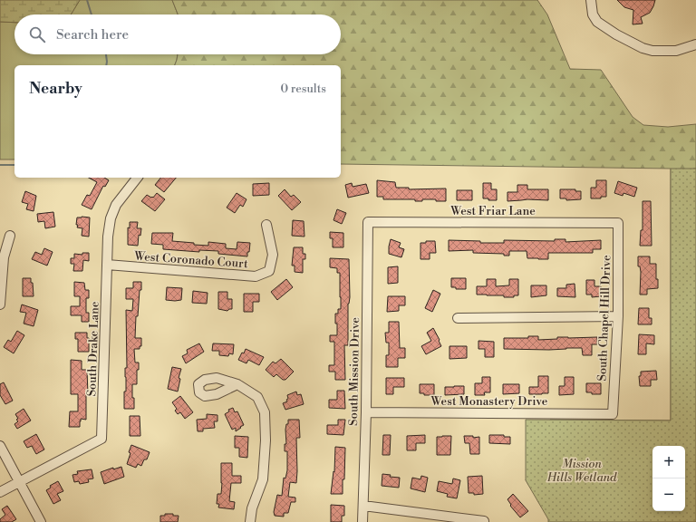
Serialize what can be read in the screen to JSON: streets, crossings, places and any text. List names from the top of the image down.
{
  "streets": {
    "street": [
      "West Friar Lane",
      "West Coronado Court",
      "South Chapel Hill Drive",
      "South Drake Lane",
      "South Mission Drive",
      "West Monastery Drive"
    ]
  },
  "crossings": [
    ["West Friar Lane", "South Chapel Hill Drive"],
    ["West Friar Lane", "South Mission Drive"],
    ["West Coronado Court", "South Drake Lane"],
    ["South Chapel Hill Drive", "West Monastery Drive"],
    ["South Mission Drive", "West Monastery Drive"]
  ],
  "parks": ["Mission Hills Wetland"],
  "page": {
    "search": "Search here",
    "heading": ["Nearby", "0 results"],
    "map_buttons": ["+", "−"]
  }
}
